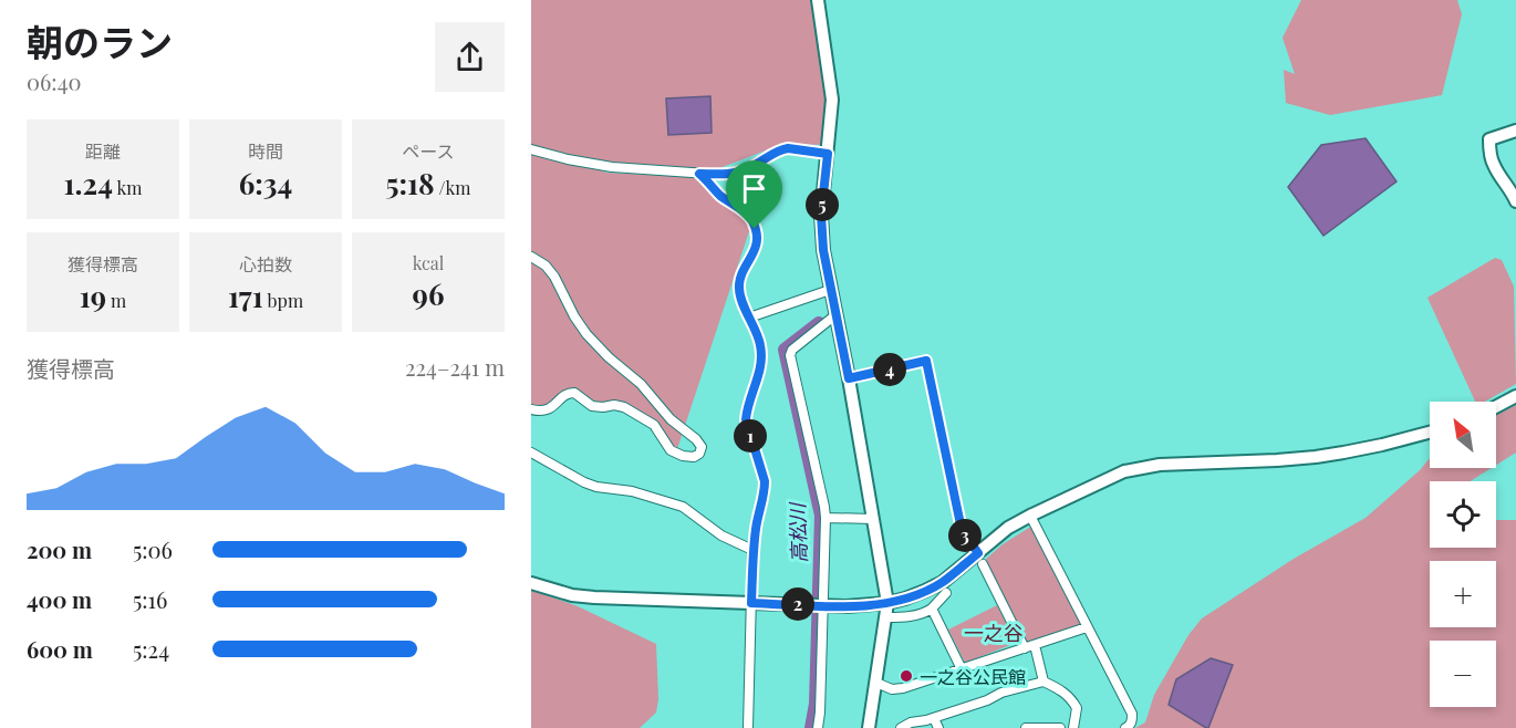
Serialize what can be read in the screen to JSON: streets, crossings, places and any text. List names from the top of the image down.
{
  "districts": ["一之谷"],
  "water": ["高松川"],
  "places": ["一之谷公民館"],
  "north": "top left",
  "page": {
    "heading": ["朝のラン", "06:40"],
    "stats": [
      ["距離", "1.24 km"],
      ["時間", "6:34"],
      ["ペース", "5:18 /km"],
      ["獲得標高", "19 m"],
      ["心拍数", "171 bpm"],
      ["kcal", "96"]
    ],
    "pins": [
      "5",
      "4",
      "1",
      "3",
      "2"
    ],
    "chart": ["獲得標高", "224–241 m"],
    "map_buttons": ["+", "−"],
    "list": [
      {
        "name": "200 m",
        "note": "5:06"
      },
      {
        "name": "400 m",
        "note": "5:16"
      },
      {
        "name": "600 m",
        "note": "5:24"
      }
    ]
  }
}
